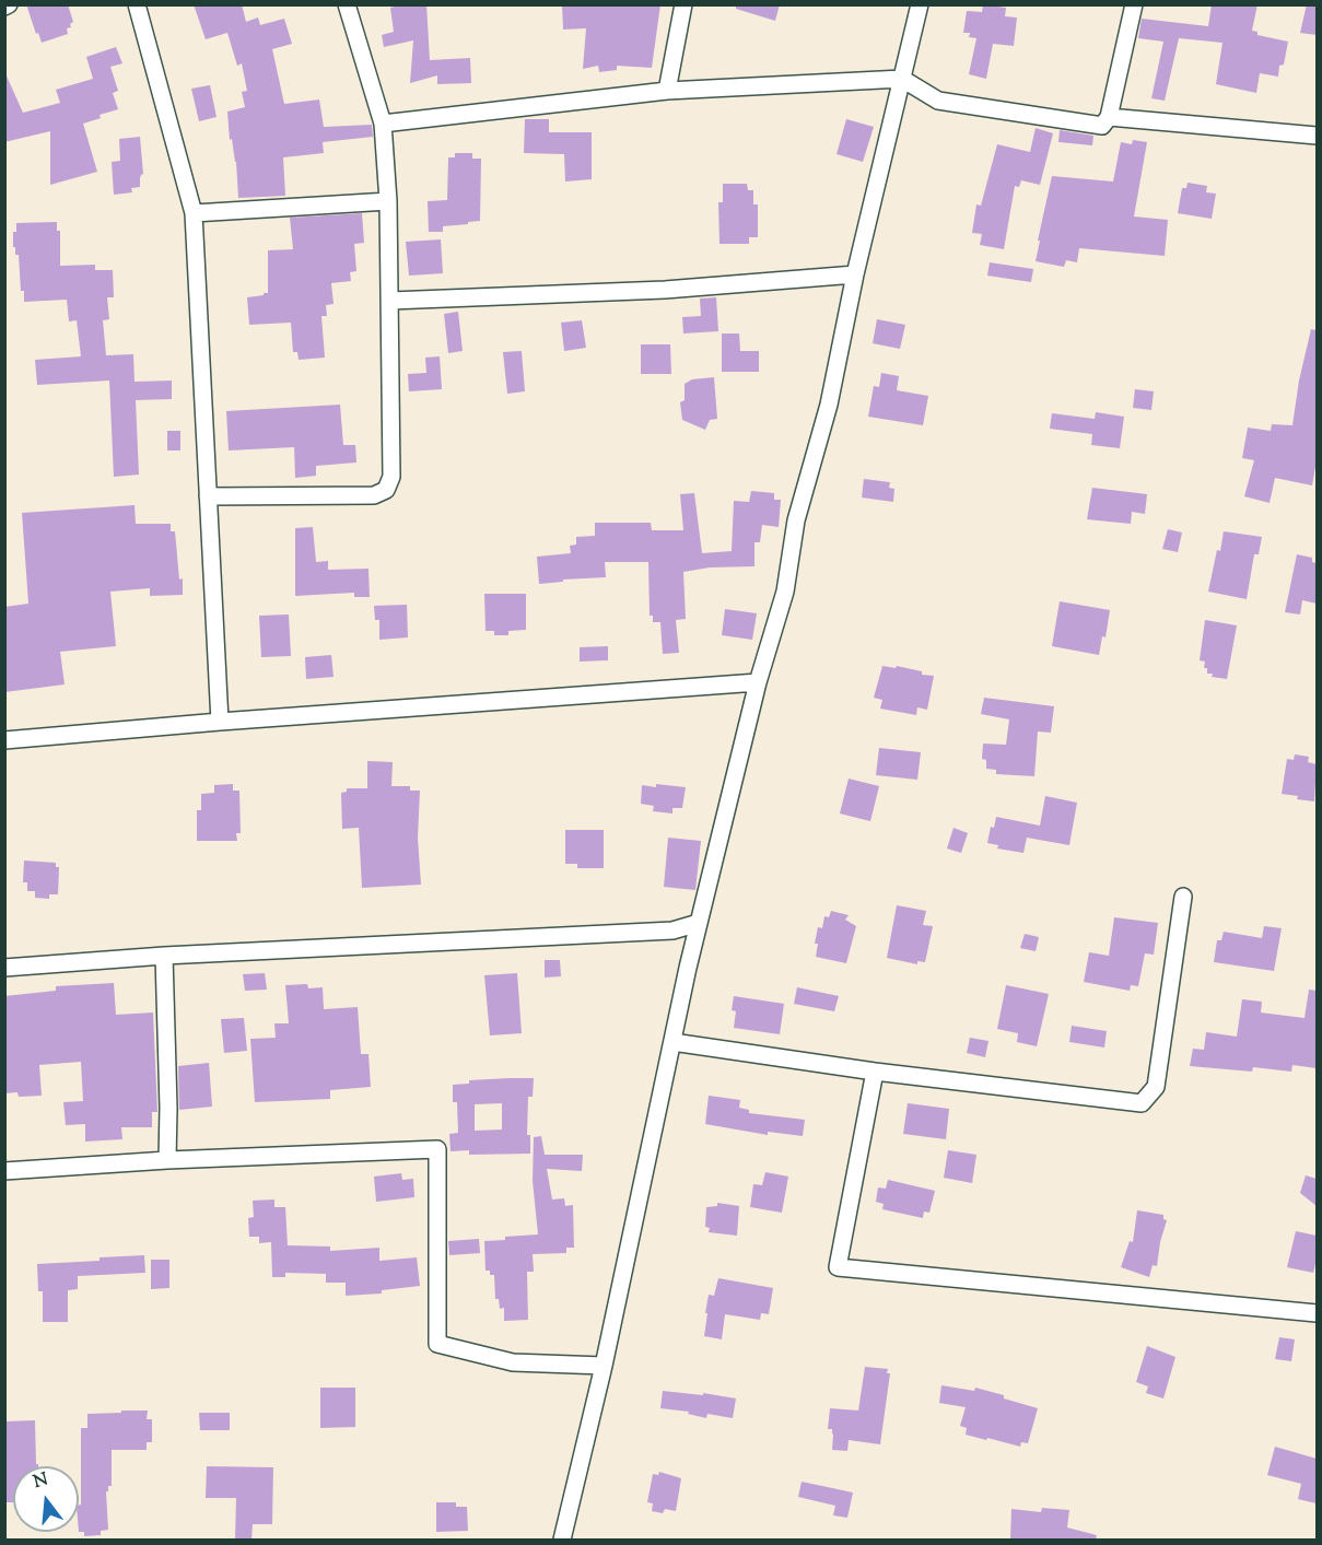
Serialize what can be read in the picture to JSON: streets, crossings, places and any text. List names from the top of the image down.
{
  "north": "top"
}
